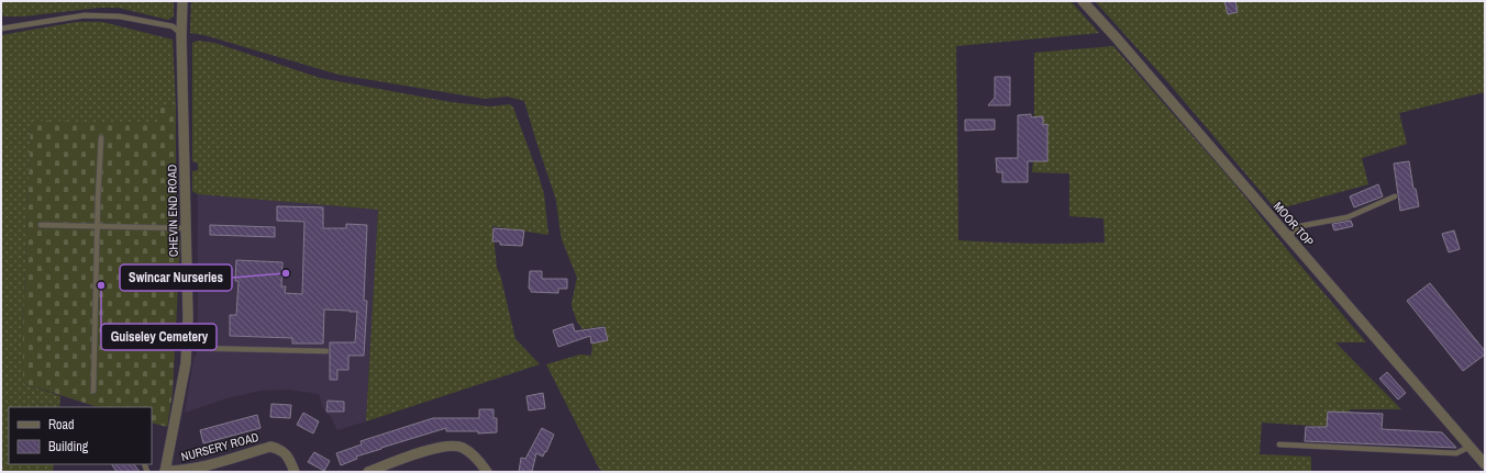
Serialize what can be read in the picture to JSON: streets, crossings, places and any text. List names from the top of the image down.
{
  "streets": {
    "street": ["CHEVIN END ROAD", "MOOR TOP", "NURSERY ROAD"]
  },
  "crossings": [
    ["CHEVIN END ROAD", "NURSERY ROAD"]
  ],
  "places": ["Swincar Nurseries", "Guiseley Cemetery"],
  "legend": ["Road", "Building"]
}
